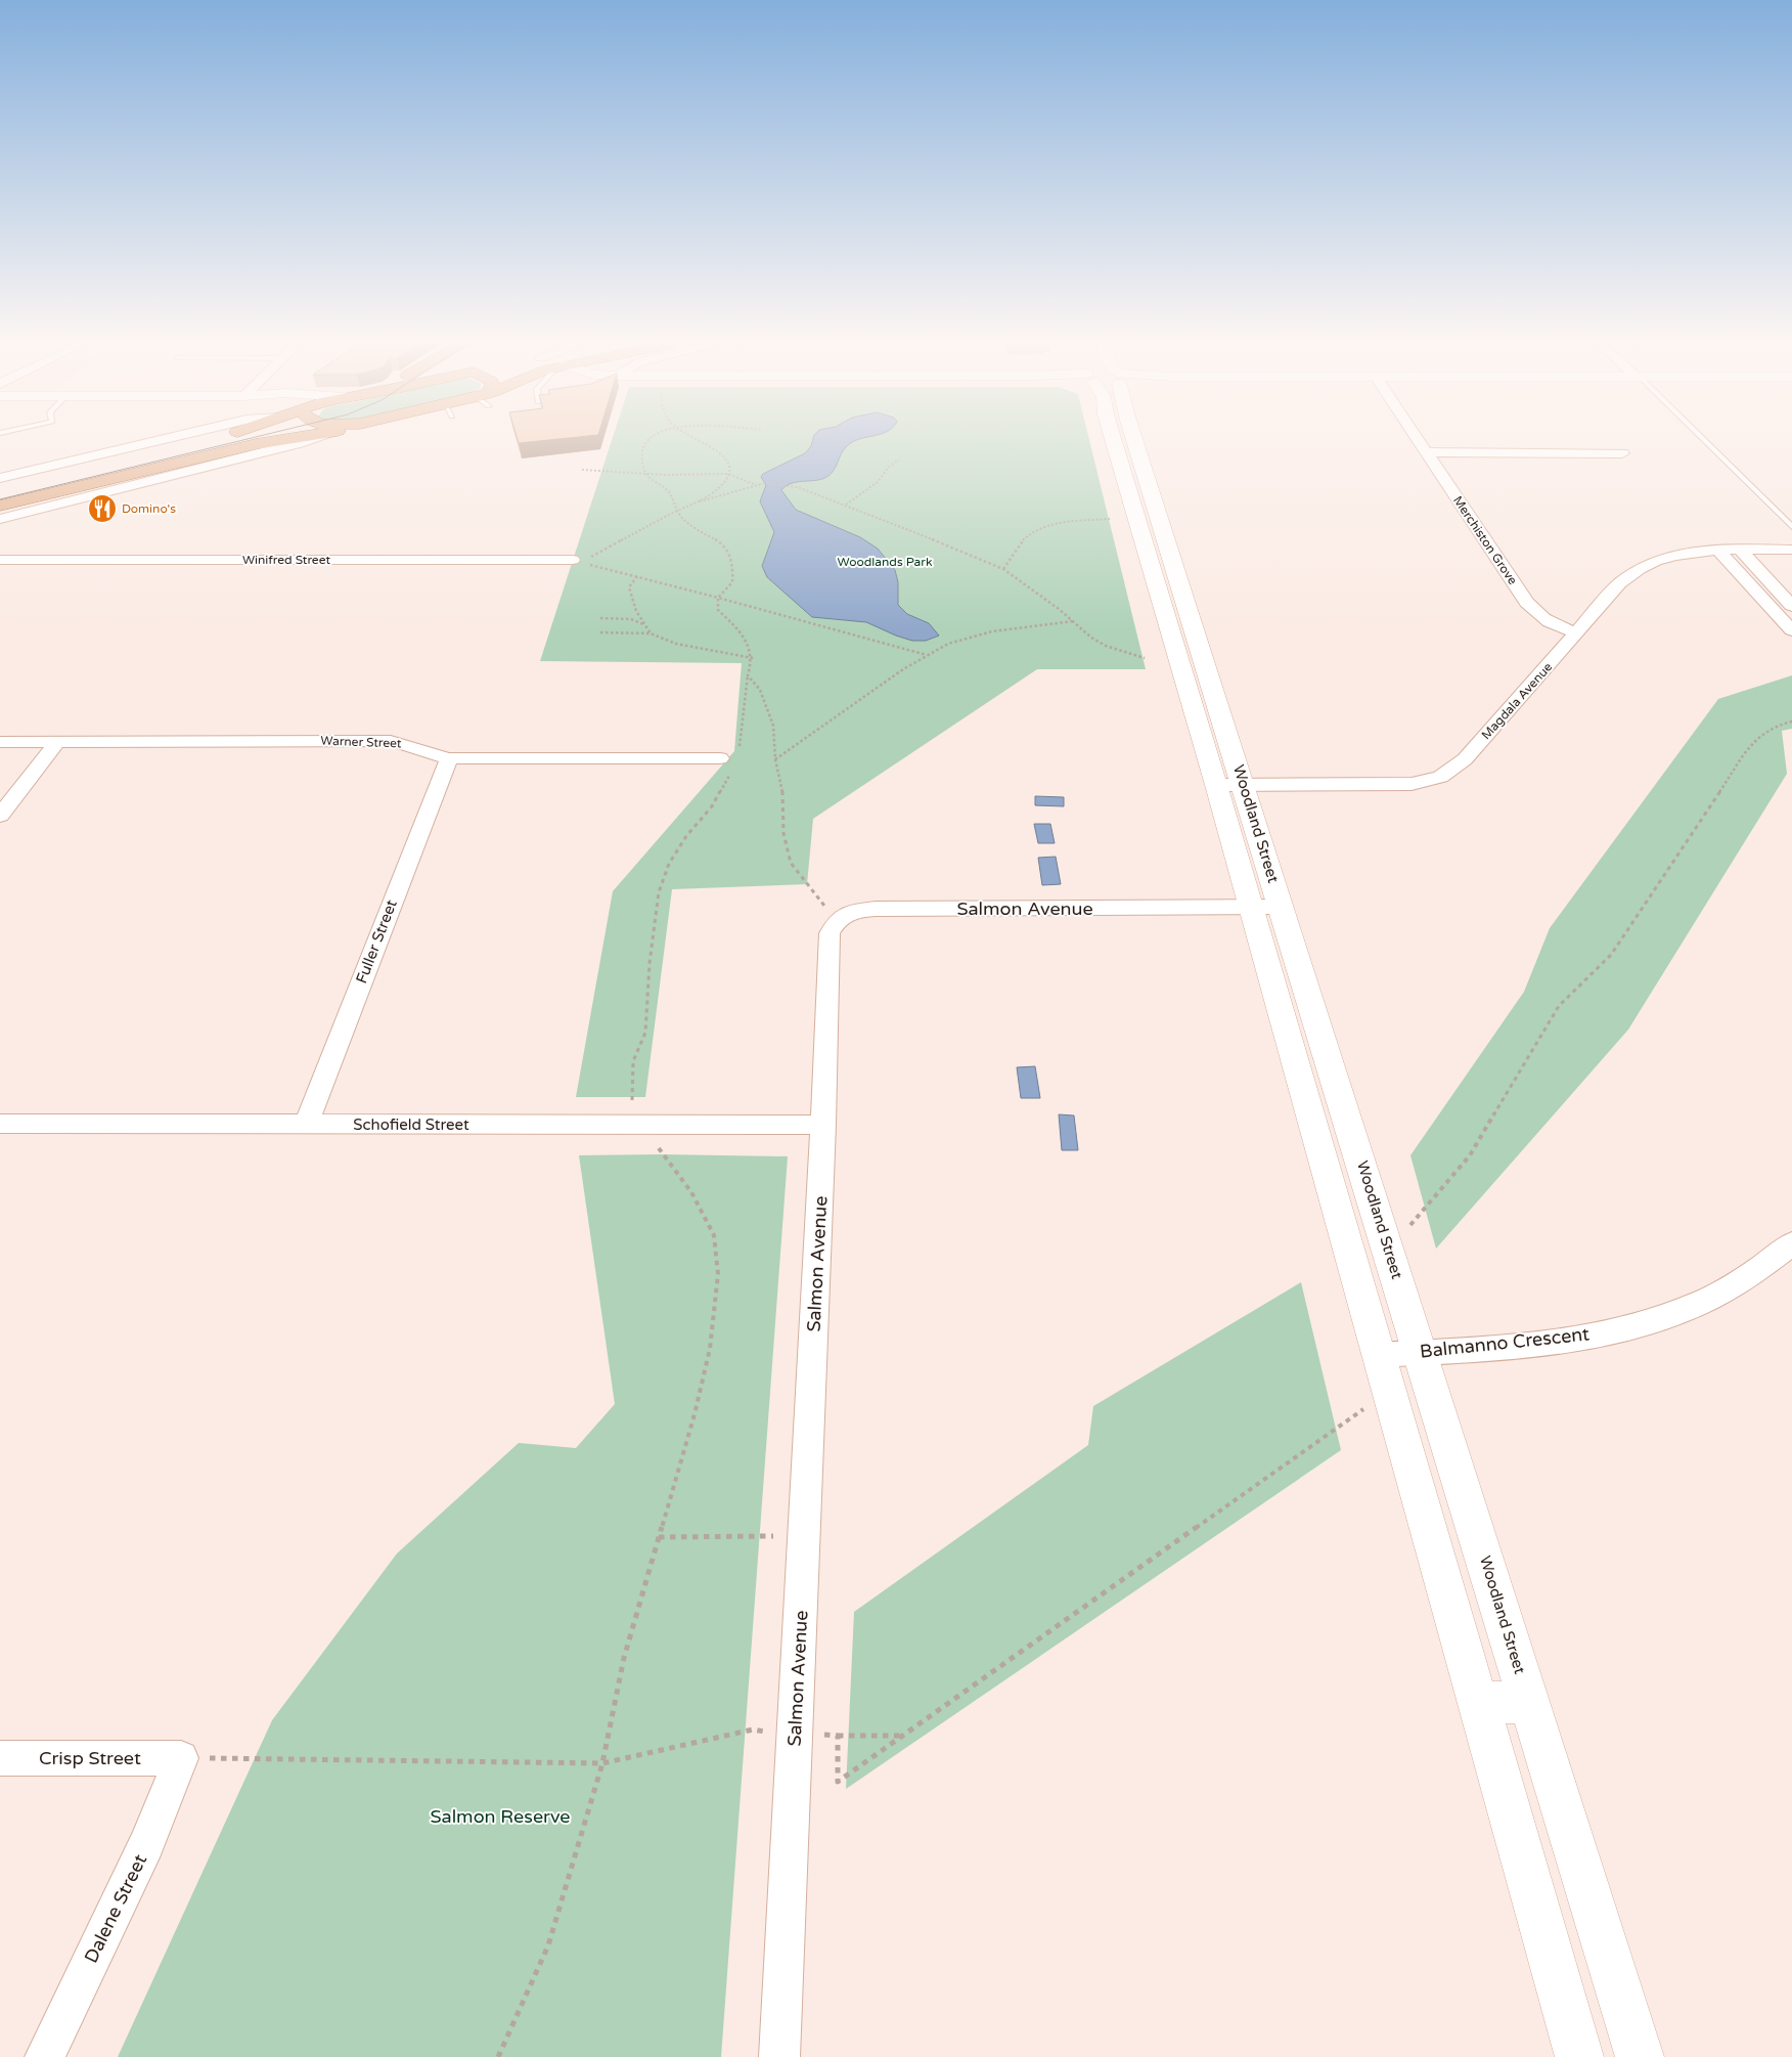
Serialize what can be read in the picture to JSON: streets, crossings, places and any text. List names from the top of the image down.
{
  "streets": {
    "main road": ["Woodland Street"],
    "street": [
      "Merchiston Grove",
      "Winifred Street",
      "Magdala Avenue",
      "Warner Street",
      "Salmon Avenue",
      "Fuller Street",
      "Schofield Street",
      "Balmanno Crescent",
      "Crisp Street",
      "Dalene Street"
    ]
  },
  "crossings": [
    ["Merchiston Grove", "Magdala Avenue"],
    ["Magdala Avenue", "Woodland Street"],
    ["Warner Street", "Fuller Street"],
    ["Woodland Street", "Salmon Avenue"],
    ["Woodland Street", "Balmanno Crescent"],
    ["Salmon Avenue", "Schofield Street"],
    ["Fuller Street", "Schofield Street"],
    ["Crisp Street", "Dalene Street"]
  ],
  "parks": ["Woodlands Park", "Salmon Reserve"],
  "places": {
    "restaurant": ["Domino's"]
  }
}
